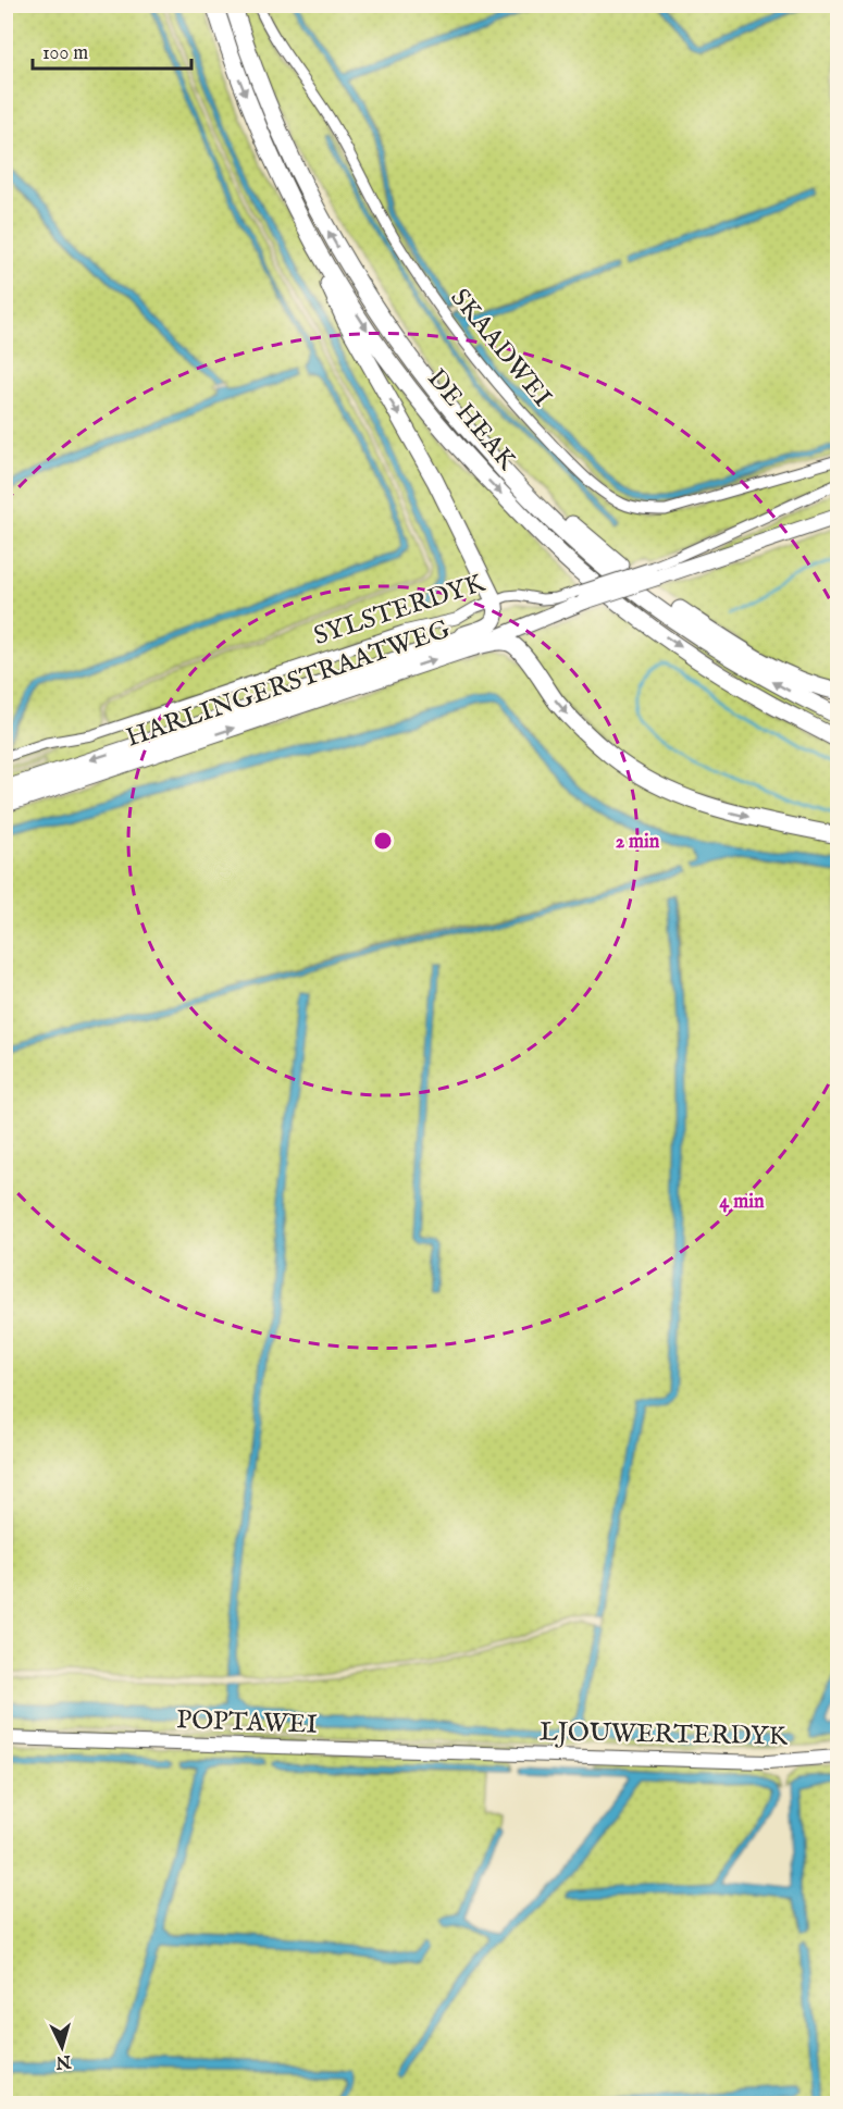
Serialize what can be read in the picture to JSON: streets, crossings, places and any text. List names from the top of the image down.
{
  "streets": {
    "highway": ["DE HEAK"],
    "main road": ["HARLINGERSTRAATWEG", "POPTAWEI", "LJOUWERTERDYK"],
    "street": ["SKAADWEI", "SYLSTERDYK"]
  },
  "crossings": [
    ["SYLSTERDYK", "HARLINGERSTRAATWEG"],
    ["POPTAWEI", "LJOUWERTERDYK"]
  ],
  "scale_bar": "100 m",
  "north": "bottom",
  "rings": ["2 min", "4 min"]
}
